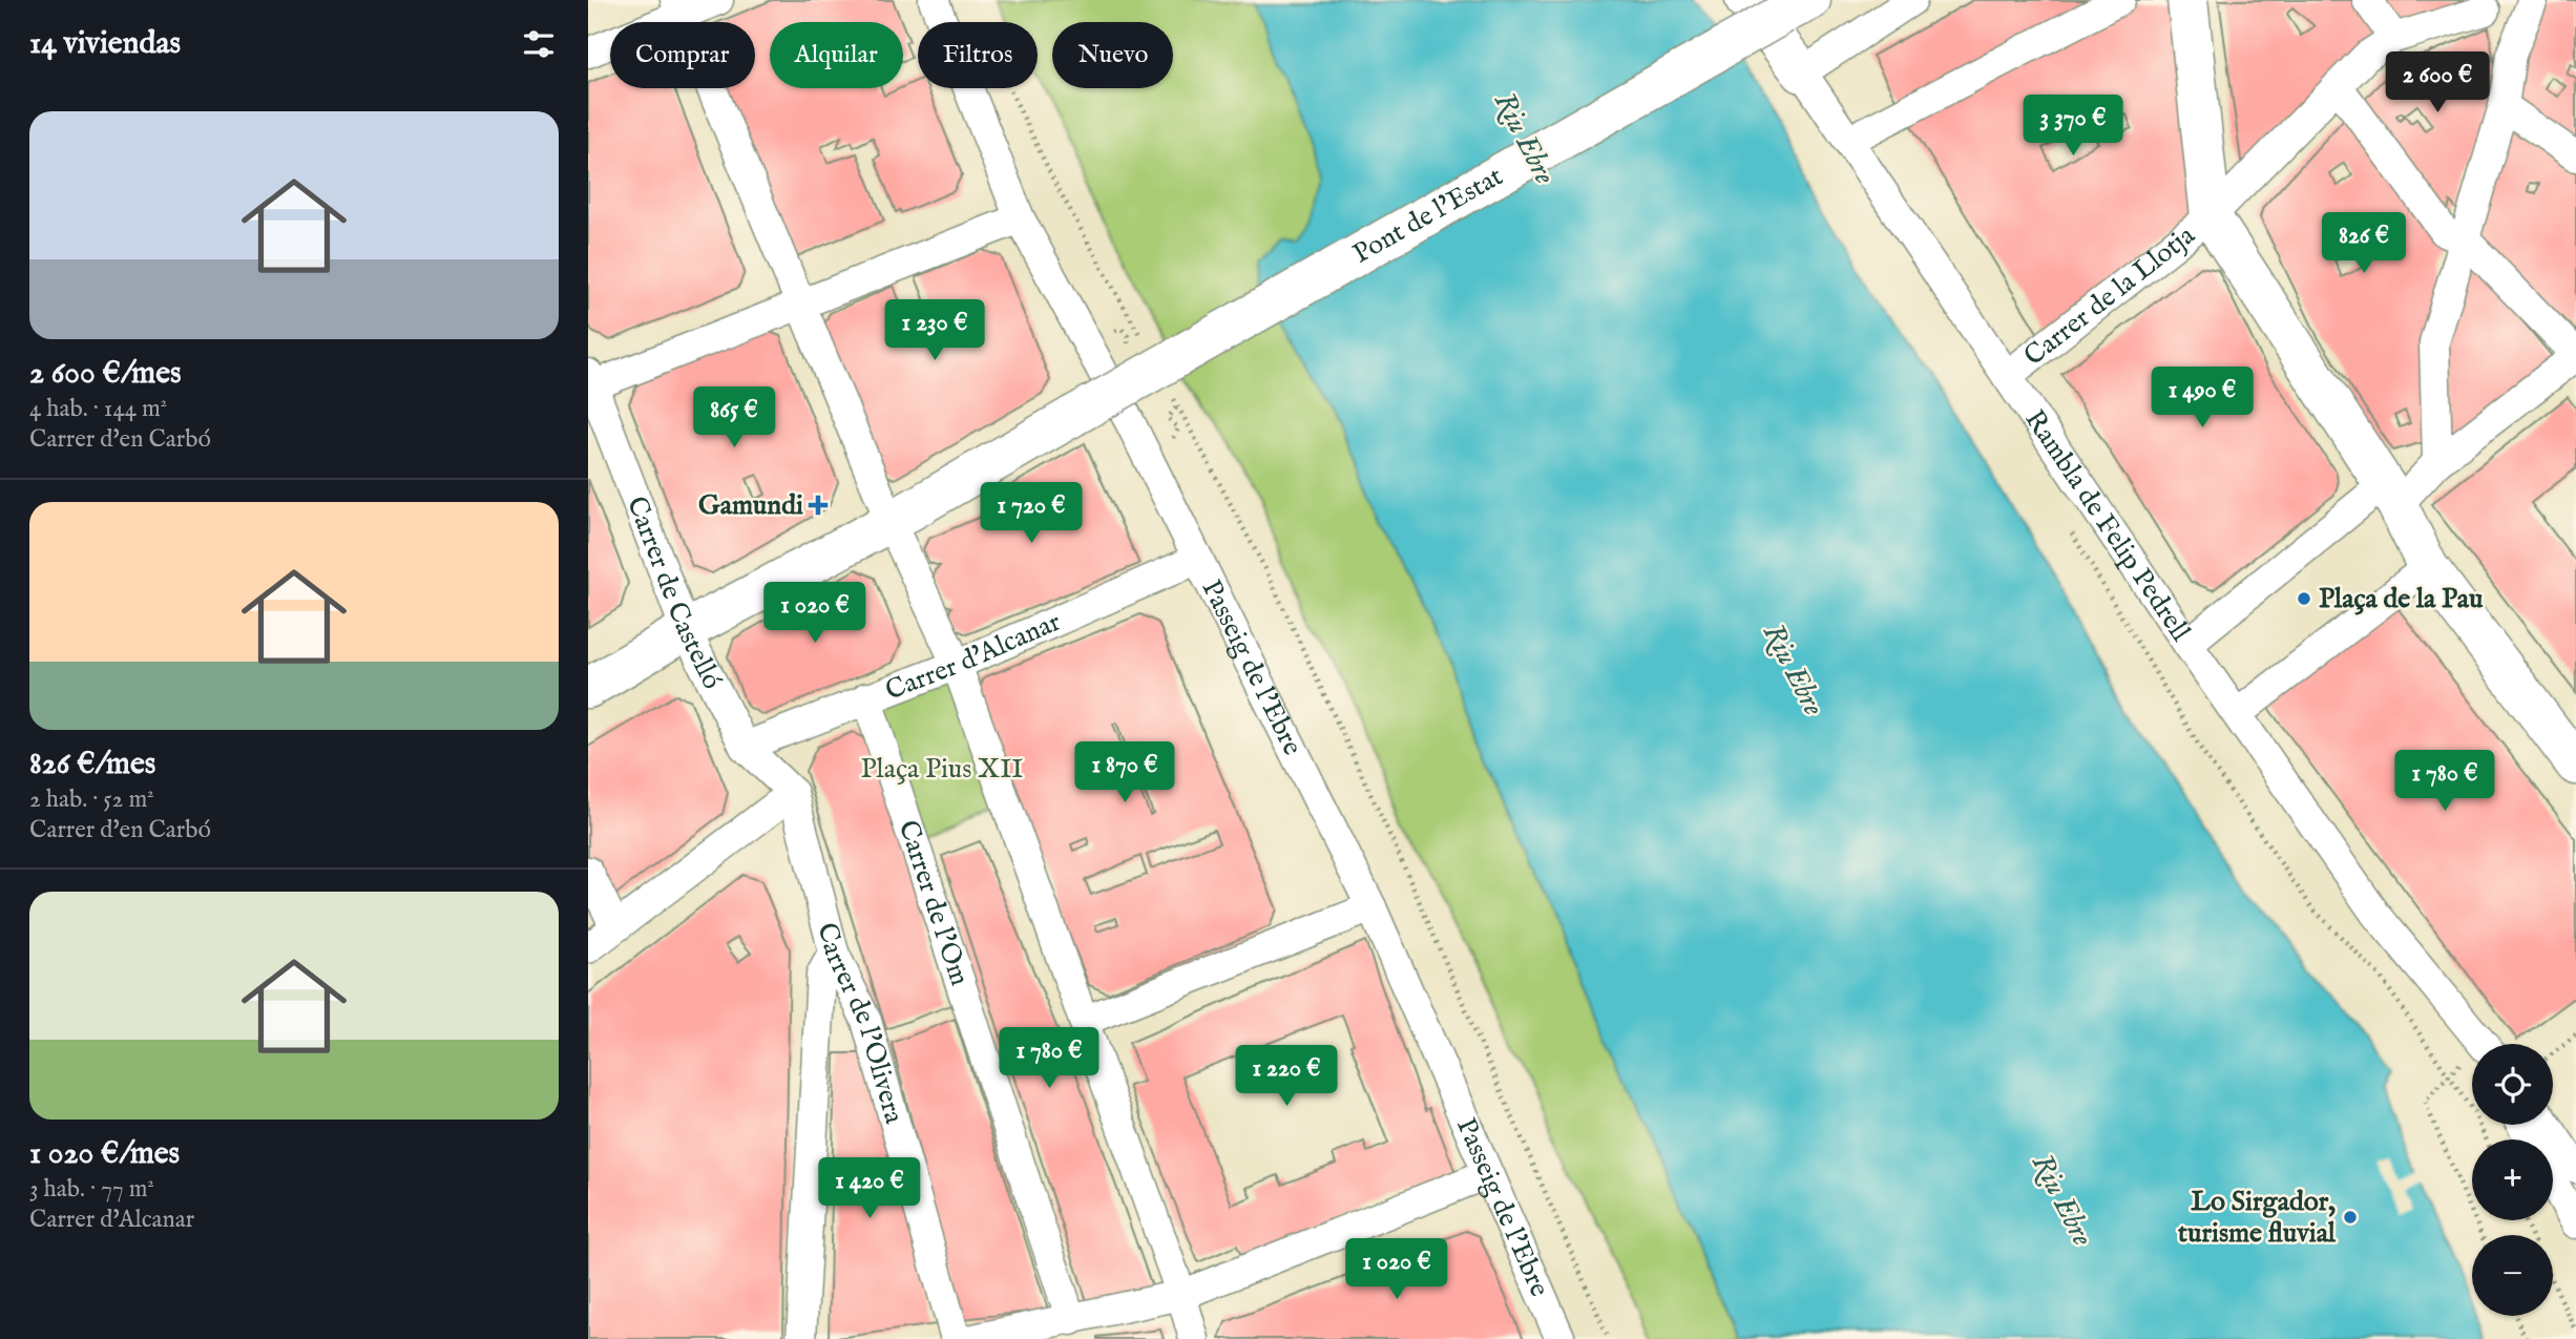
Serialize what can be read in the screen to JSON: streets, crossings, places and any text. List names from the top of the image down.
{
  "streets": {
    "street": [
      "Pont de l'Estat",
      "Carrer de la Llotja",
      "Rambla de Felip Pedrell",
      "Carrer de Castelló",
      "Carrer d'Alcanar",
      "Passeig de l'Ebre",
      "Carrer de l'Om",
      "Carrer de l'Olivera"
    ]
  },
  "crossings": [
    ["Pont de l'Estat", "Carrer de Castelló"],
    ["Carrer de la Llotja", "Rambla de Felip Pedrell"],
    ["Carrer de Castelló", "Carrer d'Alcanar"],
    ["Carrer de Castelló", "Carrer de l'Olivera"],
    ["Carrer d'Alcanar", "Passeig de l'Ebre"],
    ["Carrer d'Alcanar", "Carrer de l'Om"]
  ],
  "water": ["Riu Ebre"],
  "parks": ["Plaça Pius XII"],
  "places": {
    "health": ["Gamundi"],
    "other": ["Plaça de la Pau", "Lo Sirgador, turisme fluvial"]
  },
  "page": {
    "heading": "14 viviendas",
    "chip": [
      "Comprar",
      "Alquilar",
      "Filtros",
      "Nuevo"
    ],
    "price": [
      "2 600 €",
      "3 370 €",
      "826 €",
      "1 230 €",
      "1 490 €",
      "865 €",
      "1 720 €",
      "1 020 €",
      "1 870 €",
      "1 780 €",
      "1 780 €",
      "1 220 €",
      "1 420 €",
      "1 020 €"
    ],
    "list": [
      {
        "name": "2 600 €/mes",
        "note": "4 hab. · 144 m² · Carrer d'en Carbó"
      },
      {
        "name": "826 €/mes",
        "note": "2 hab. · 52 m² · Carrer d'en Carbó"
      },
      {
        "name": "1 020 €/mes",
        "note": "3 hab. · 77 m² · Carrer d'Alcanar"
      }
    ],
    "map_buttons": ["+", "−"]
  }
}
